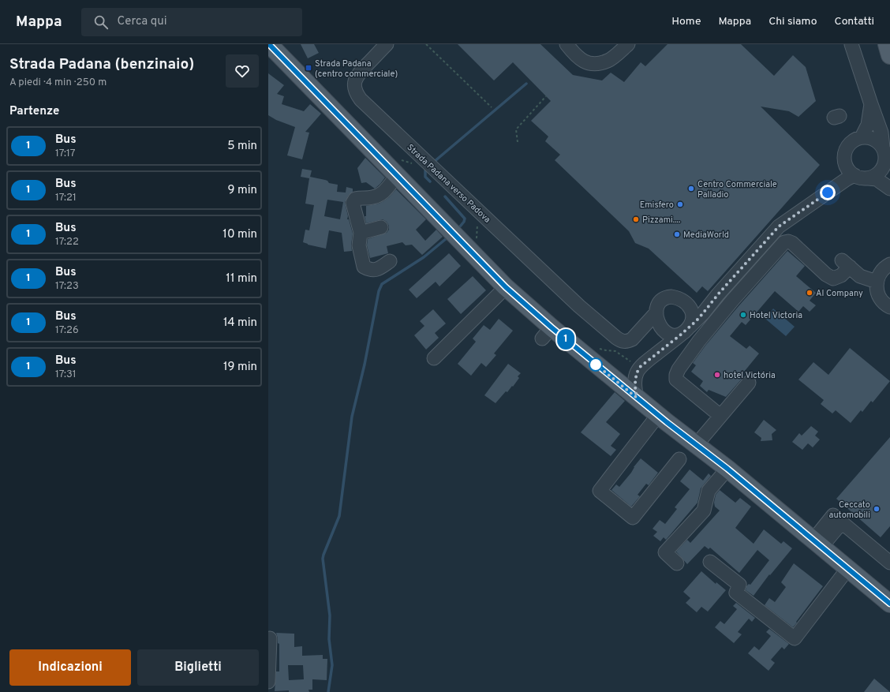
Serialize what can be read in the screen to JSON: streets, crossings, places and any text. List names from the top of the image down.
{
  "streets": {
    "street": ["Strada Padana verso Padova"]
  },
  "places": {
    "transit": ["Strada Padana (centro commerciale)"],
    "other": [
      "Centro Commerciale Palladio",
      "Emisfero",
      "Pizzami....",
      "MediaWorld",
      "Al Company",
      "Hotel Victoria",
      "hotel Victória",
      "Ceccato automobili"
    ]
  },
  "lines": ["bus line 1"],
  "page": {
    "header": "Mappa",
    "search": "Cerca qui",
    "nav": [
      "Home",
      "Mappa",
      "Chi siamo",
      "Contatti"
    ],
    "heading": [
      ["Strada Padana (benzinaio)", "A piedi · 4 min · 250 m"],
      "Partenze"
    ],
    "on_map": "1",
    "list": [
      {
        "mark": "1",
        "name": "Bus",
        "note": "17:17",
        "value": "5 min"
      },
      {
        "mark": "1",
        "name": "Bus",
        "note": "17:21",
        "value": "9 min"
      },
      {
        "mark": "1",
        "name": "Bus",
        "note": "17:22",
        "value": "10 min"
      },
      {
        "mark": "1",
        "name": "Bus",
        "note": "17:23",
        "value": "11 min"
      },
      {
        "mark": "1",
        "name": "Bus",
        "note": "17:26",
        "value": "14 min"
      },
      {
        "mark": "1",
        "name": "Bus",
        "note": "17:31",
        "value": "19 min"
      }
    ],
    "buttons": ["Indicazioni", "Biglietti"]
  }
}
